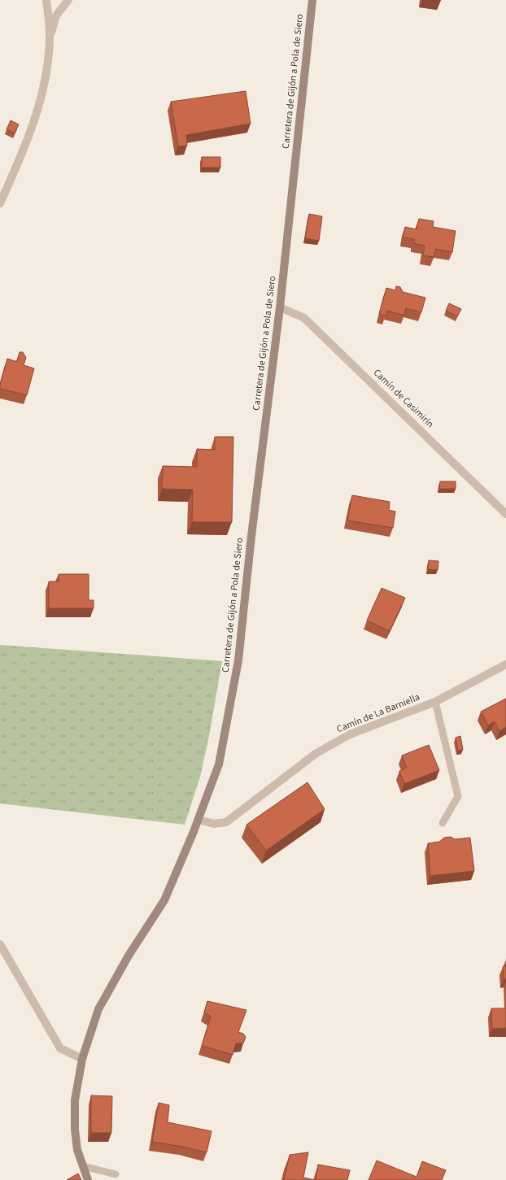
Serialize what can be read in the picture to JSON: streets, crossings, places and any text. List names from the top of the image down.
{
  "streets": {
    "street": ["Carretera de Gijón a Pola de Siero", "Camín de Casimirín", "Camín de La Barniella"]
  },
  "crossings": [
    ["Carretera de Gijón a Pola de Siero", "Camín de Casimirín"],
    ["Carretera de Gijón a Pola de Siero", "Camín de La Barniella"]
  ]
}
